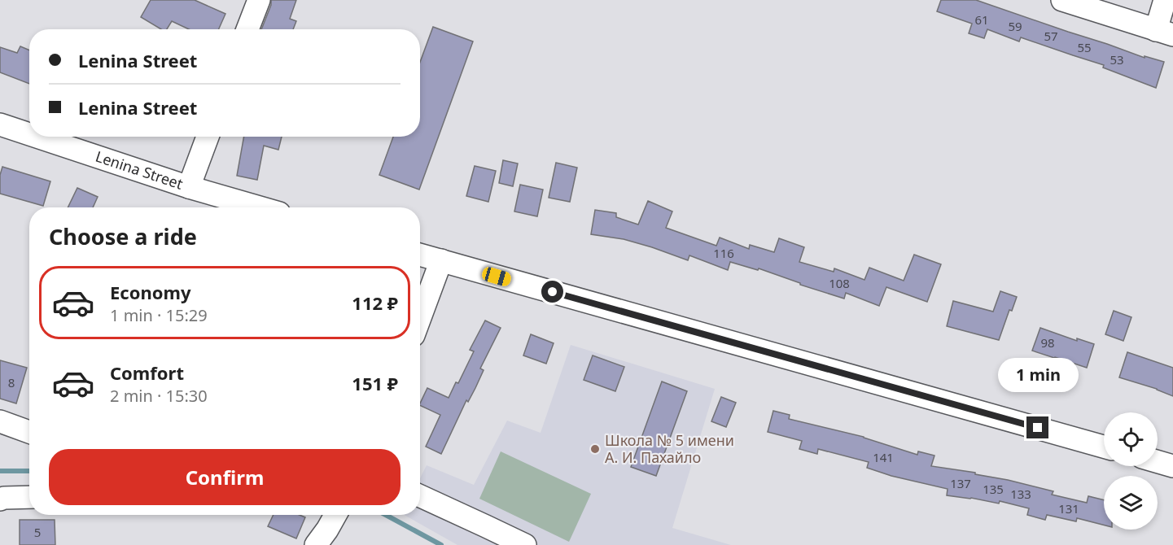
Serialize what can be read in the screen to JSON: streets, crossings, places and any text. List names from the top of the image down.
{
  "streets": {
    "street": ["Lenina Street"]
  },
  "places": ["Школа № 5 имени А. И. Пахайло"],
  "house_numbers": [
    "61",
    "59",
    "57",
    "55",
    "53",
    "116",
    "108",
    "98",
    "8",
    "141",
    "137",
    "135",
    "133",
    "131",
    "5"
  ],
  "page": {
    "banner": ["Lenina Street", "Lenina Street"],
    "heading": "Choose a ride",
    "list": [
      {
        "name": "Economy",
        "note": "1 min · 15:29",
        "value": "112 ₽"
      },
      {
        "name": "Comfort",
        "note": "2 min · 15:30",
        "value": "151 ₽"
      }
    ],
    "bubble": "1 min",
    "buttons": "Confirm"
  }
}
